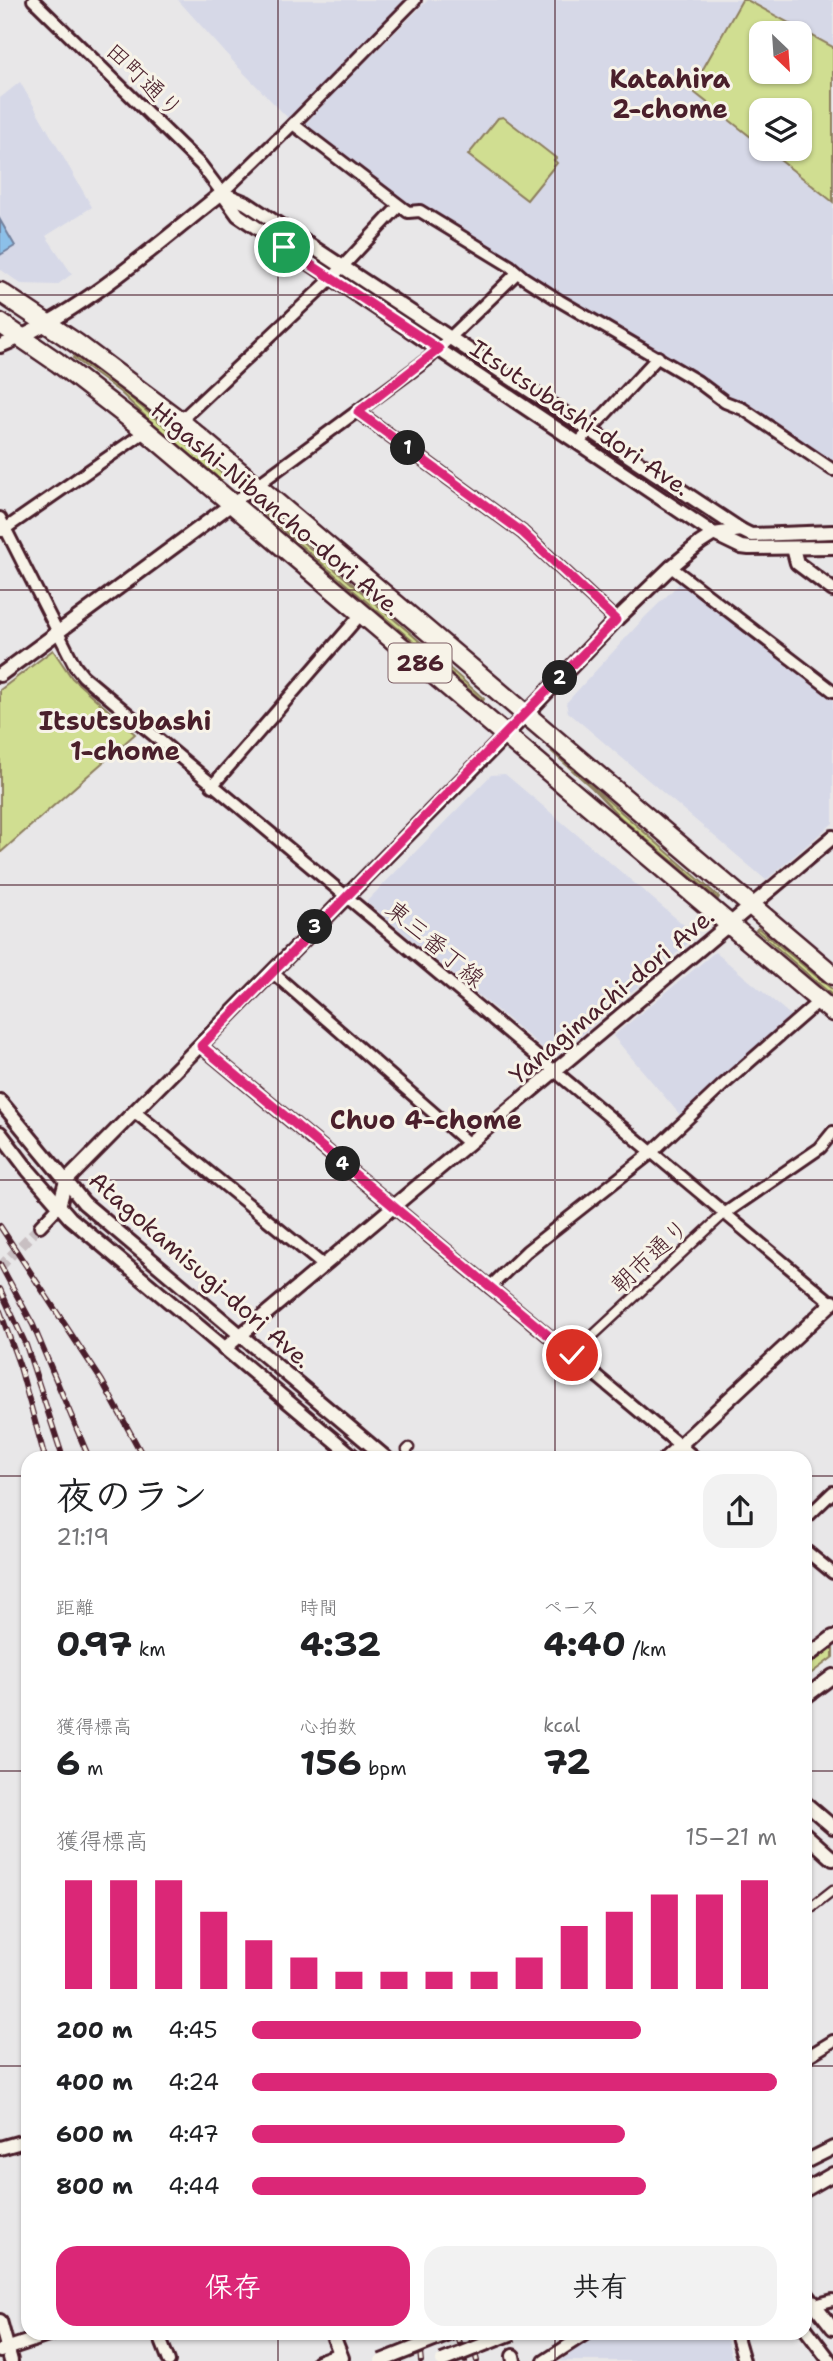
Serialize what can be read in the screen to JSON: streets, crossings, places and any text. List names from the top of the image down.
{
  "streets": {
    "highway": ["Higashi-Nibancho-dori Ave.", "286"],
    "street": [
      "田町通り",
      "Itsutsubashi-dori Ave.",
      "東三番丁線",
      "Yanagimachi-dori Ave.",
      "朝市通り",
      "Atagokamisugi-dori Ave."
    ]
  },
  "crossings": [
    ["田町通り", "Itsutsubashi-dori Ave."],
    ["Higashi-Nibancho-dori Ave.", "Yanagimachi-dori Ave."],
    ["東三番丁線", "Yanagimachi-dori Ave."],
    ["東三番丁線", "朝市通り"],
    ["Yanagimachi-dori Ave.", "Atagokamisugi-dori Ave."]
  ],
  "districts": ["Katahira 2-chome", "Itsutsubashi 1-chome", "Chuo 4-chome"],
  "north": "bottom right",
  "page": {
    "pins": [
      "1",
      "2",
      "3",
      "4"
    ],
    "heading": ["夜のラン", "21:19"],
    "stats": [
      ["距離", "0.97 km"],
      ["時間", "4:32"],
      ["ペース", "4:40 /km"],
      ["獲得標高", "6 m"],
      ["心拍数", "156 bpm"],
      ["kcal", "72"]
    ],
    "chart": ["獲得標高", "15–21 m"],
    "list": [
      {
        "name": "200 m",
        "note": "4:45"
      },
      {
        "name": "400 m",
        "note": "4:24"
      },
      {
        "name": "600 m",
        "note": "4:47"
      },
      {
        "name": "800 m",
        "note": "4:44"
      }
    ],
    "buttons": ["保存", "共有"]
  }
}
